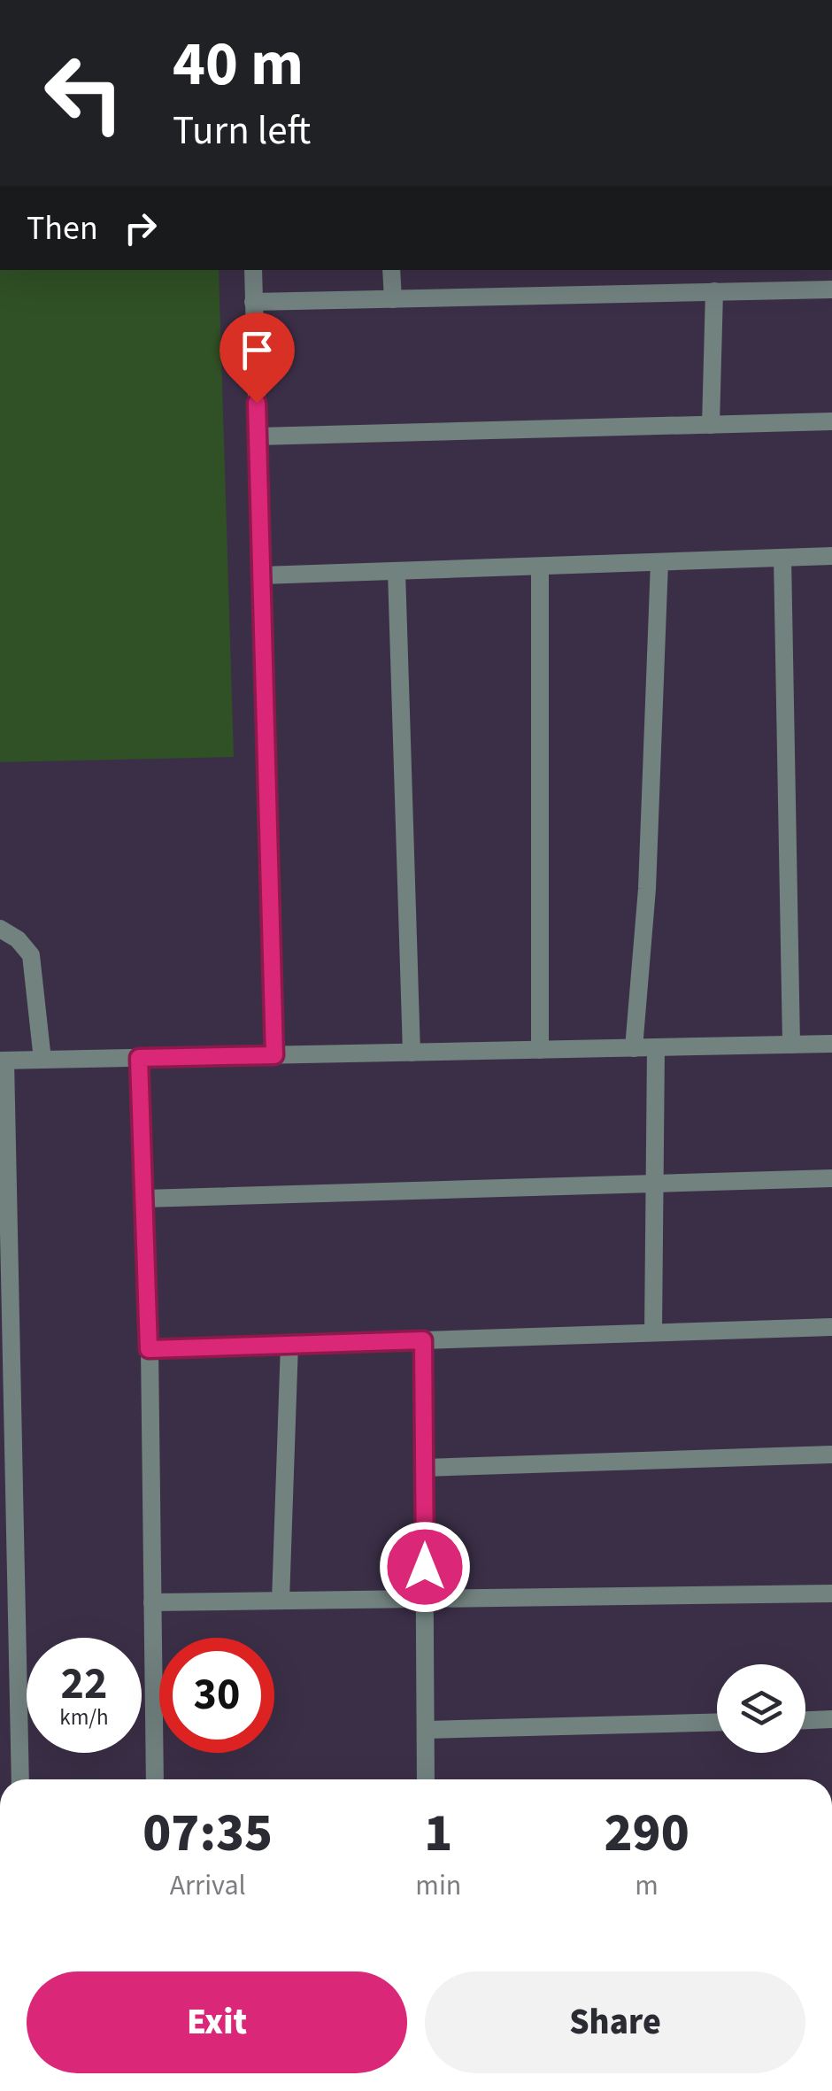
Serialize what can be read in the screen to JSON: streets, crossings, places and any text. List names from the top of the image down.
{
  "page": {
    "turn": ["40 m", "Turn left"],
    "then": "Then",
    "speed": "22 km/h",
    "limit": "30",
    "eta": [
      "07:35",
      "Arrival",
      "1",
      "min",
      "290",
      "m"
    ],
    "buttons": ["Exit", "Share"]
  }
}
